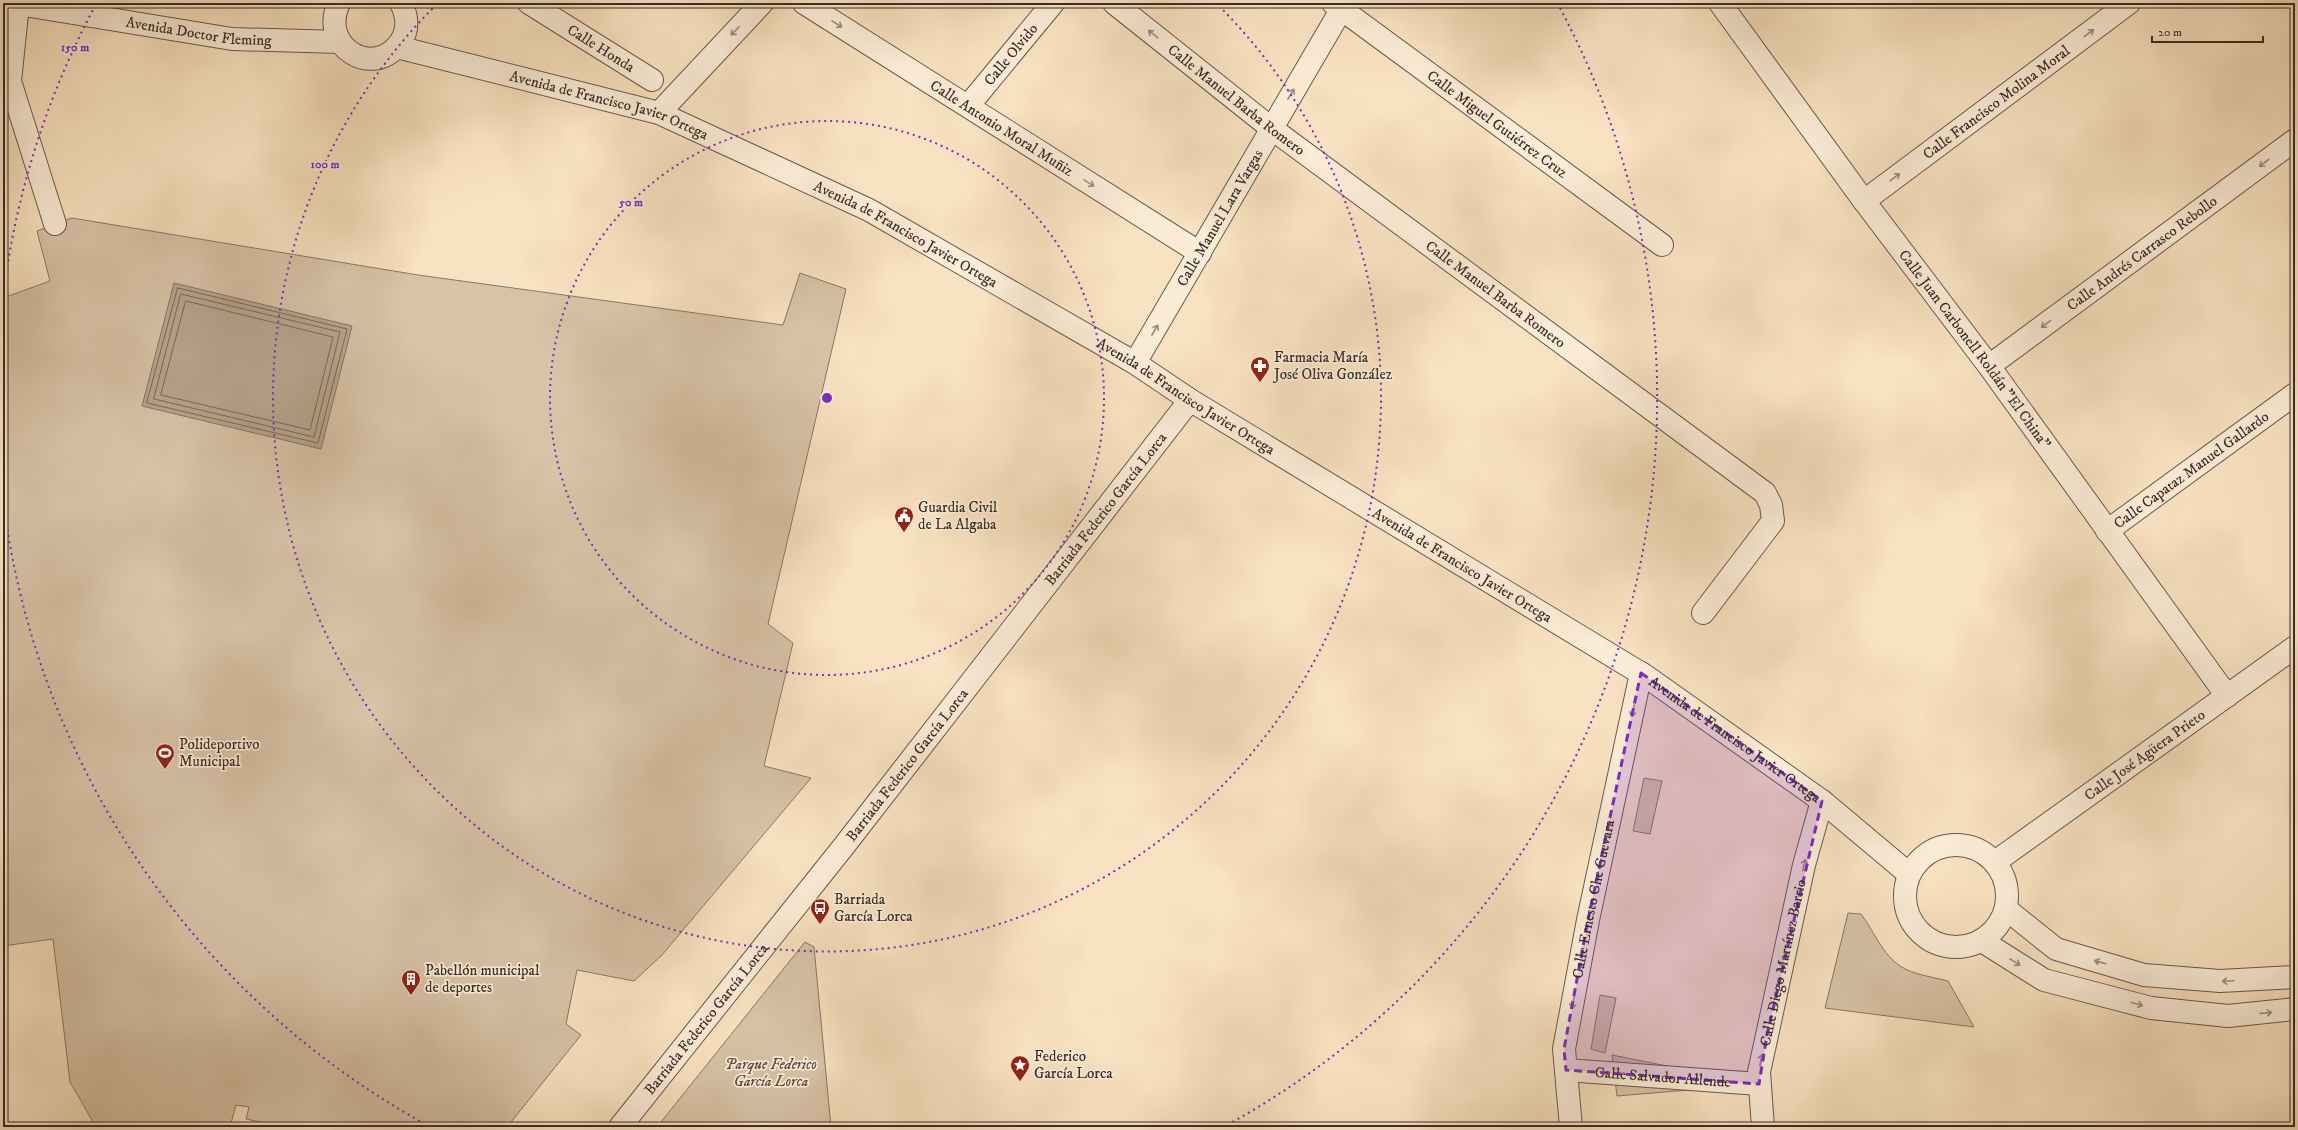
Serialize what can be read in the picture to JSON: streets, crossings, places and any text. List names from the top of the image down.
{
  "streets": {
    "street": [
      "Avenida Doctor Fleming",
      "Calle Honda",
      "Calle Olvido",
      "Calle Manuel Barba Romero",
      "Calle Francisco Molina Moral",
      "Avenida de Francisco Javier Ortega",
      "Calle Miguel Gutiérrez Cruz",
      "Calle Antonio Moral Muñiz",
      "Calle Manuel Lara Vargas",
      "Calle Andrés Carrasco Rebollo",
      "Calle Juan Carbonell Roldán \"El China\"",
      "Calle Capataz Manuel Gallardo",
      "Barriada Federico García Lorca",
      "Calle José Agüera Prieto",
      "Calle Ernesto Che Guevara",
      "Calle Diego Martínez Barrio",
      "Calle Salvador Allende"
    ]
  },
  "crossings": [
    ["Calle Olvido", "Calle Antonio Moral Muñiz"],
    ["Calle Manuel Barba Romero", "Calle Manuel Lara Vargas"],
    ["Calle Francisco Molina Moral", "Calle Juan Carbonell Roldán \"El China\""],
    ["Avenida de Francisco Javier Ortega", "Calle Manuel Lara Vargas"],
    ["Avenida de Francisco Javier Ortega", "Barriada Federico García Lorca"],
    ["Avenida de Francisco Javier Ortega", "Calle José Agüera Prieto"],
    ["Avenida de Francisco Javier Ortega", "Calle Ernesto Che Guevara"],
    ["Avenida de Francisco Javier Ortega", "Calle Diego Martínez Barrio"],
    ["Calle Miguel Gutiérrez Cruz", "Calle Manuel Lara Vargas"],
    ["Calle Antonio Moral Muñiz", "Calle Manuel Lara Vargas"],
    ["Calle Andrés Carrasco Rebollo", "Calle Juan Carbonell Roldán \"El China\""],
    ["Calle Juan Carbonell Roldán \"El China\"", "Calle Capataz Manuel Gallardo"],
    ["Calle Juan Carbonell Roldán \"El China\"", "Calle José Agüera Prieto"],
    ["Calle Ernesto Che Guevara", "Calle Salvador Allende"],
    ["Calle Diego Martínez Barrio", "Calle Salvador Allende"]
  ],
  "one_way": [
    "Calle Francisco Molina Moral",
    "Calle Antonio Moral Muñiz",
    "Calle Manuel Lara Vargas",
    "Calle Andrés Carrasco Rebollo",
    "Calle Ernesto Che Guevara",
    "Calle Diego Martínez Barrio"
  ],
  "parks": ["Parque Federico García Lorca"],
  "places": {
    "pharmacy": ["Farmacia María José Oliva González"],
    "public building": ["Guardia Civil de La Algaba"],
    "sports": ["Polideportivo Municipal"],
    "bus stop": ["Barriada García Lorca"],
    "building": ["Pabellón municipal de deportes"],
    "place": ["Federico García Lorca"]
  },
  "scale_bar": "20 m",
  "rings": ["150 m", "100 m", "50 m"]
}
